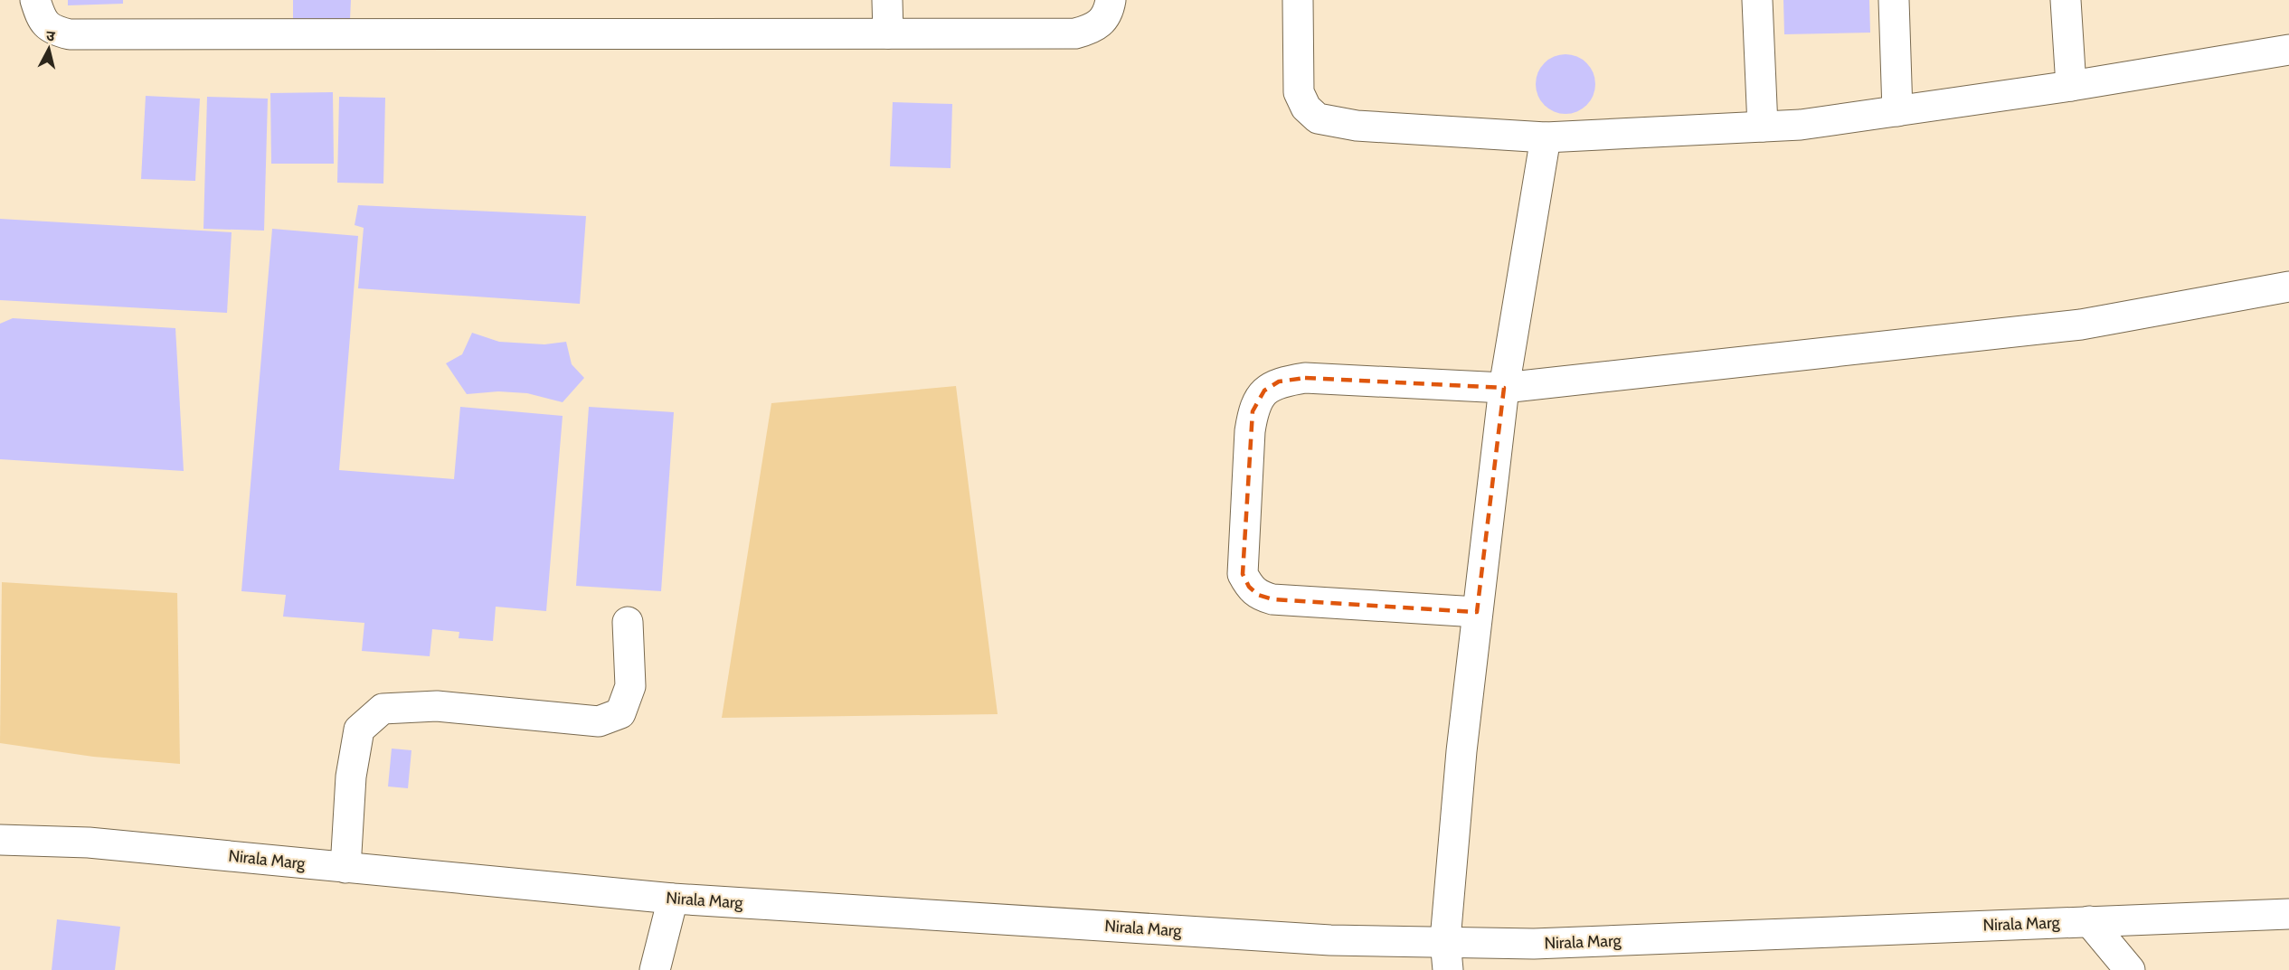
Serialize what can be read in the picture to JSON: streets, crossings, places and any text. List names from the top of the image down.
{
  "streets": {
    "street": ["Nirala Marg"]
  },
  "north": "top"
}
